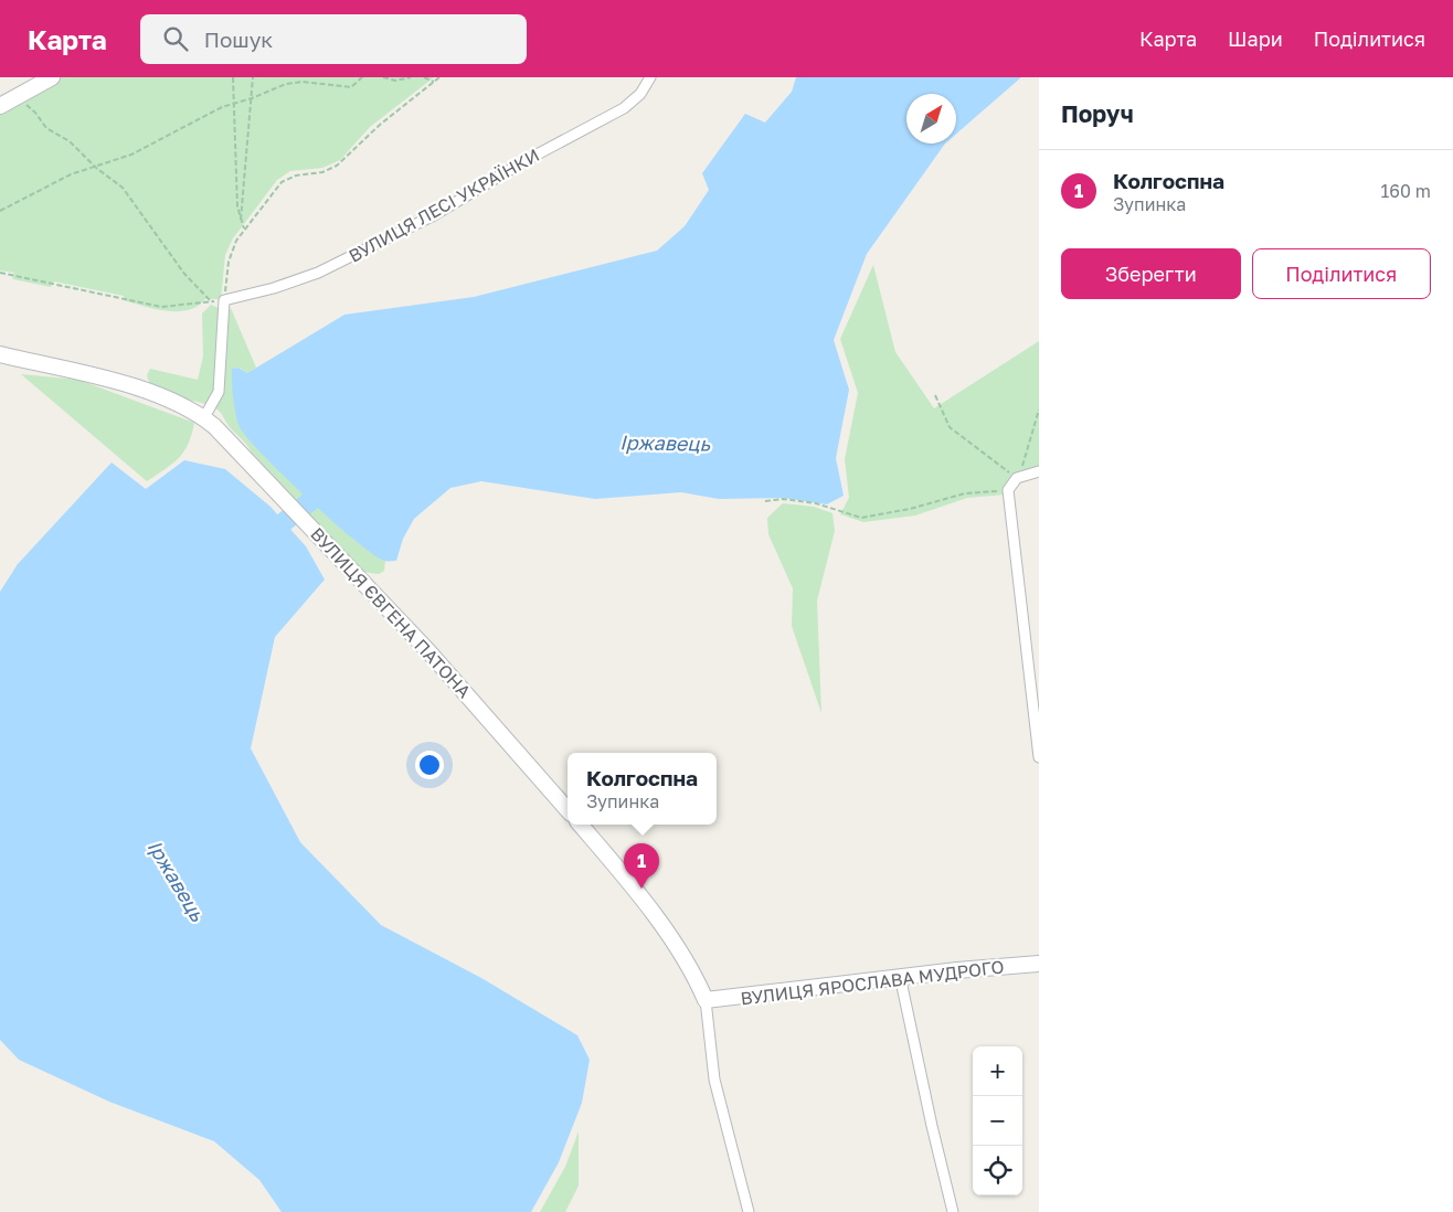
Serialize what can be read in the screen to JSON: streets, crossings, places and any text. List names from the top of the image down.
{
  "streets": {
    "street": ["ВУЛИЦЯ ЛЕСІ УКРАЇНКИ", "ВУЛИЦЯ ЄВГЕНА ПАТОНА", "ВУЛИЦЯ ЯРОСЛАВА МУДРОГО"]
  },
  "water": ["Іржавець"],
  "north": "top right",
  "page": {
    "header": "Карта",
    "search": "Пошук",
    "nav": ["Карта", "Шари", "Поділитися"],
    "heading": "Поруч",
    "list": [
      {
        "mark": "1",
        "name": "Колгоспна",
        "note": "Зупинка",
        "value": "160 m"
      }
    ],
    "buttons": ["Зберегти", "Поділитися"],
    "popup": ["Колгоспна", "Зупинка"],
    "pins": "1",
    "map_buttons": ["+", "−"]
  }
}
